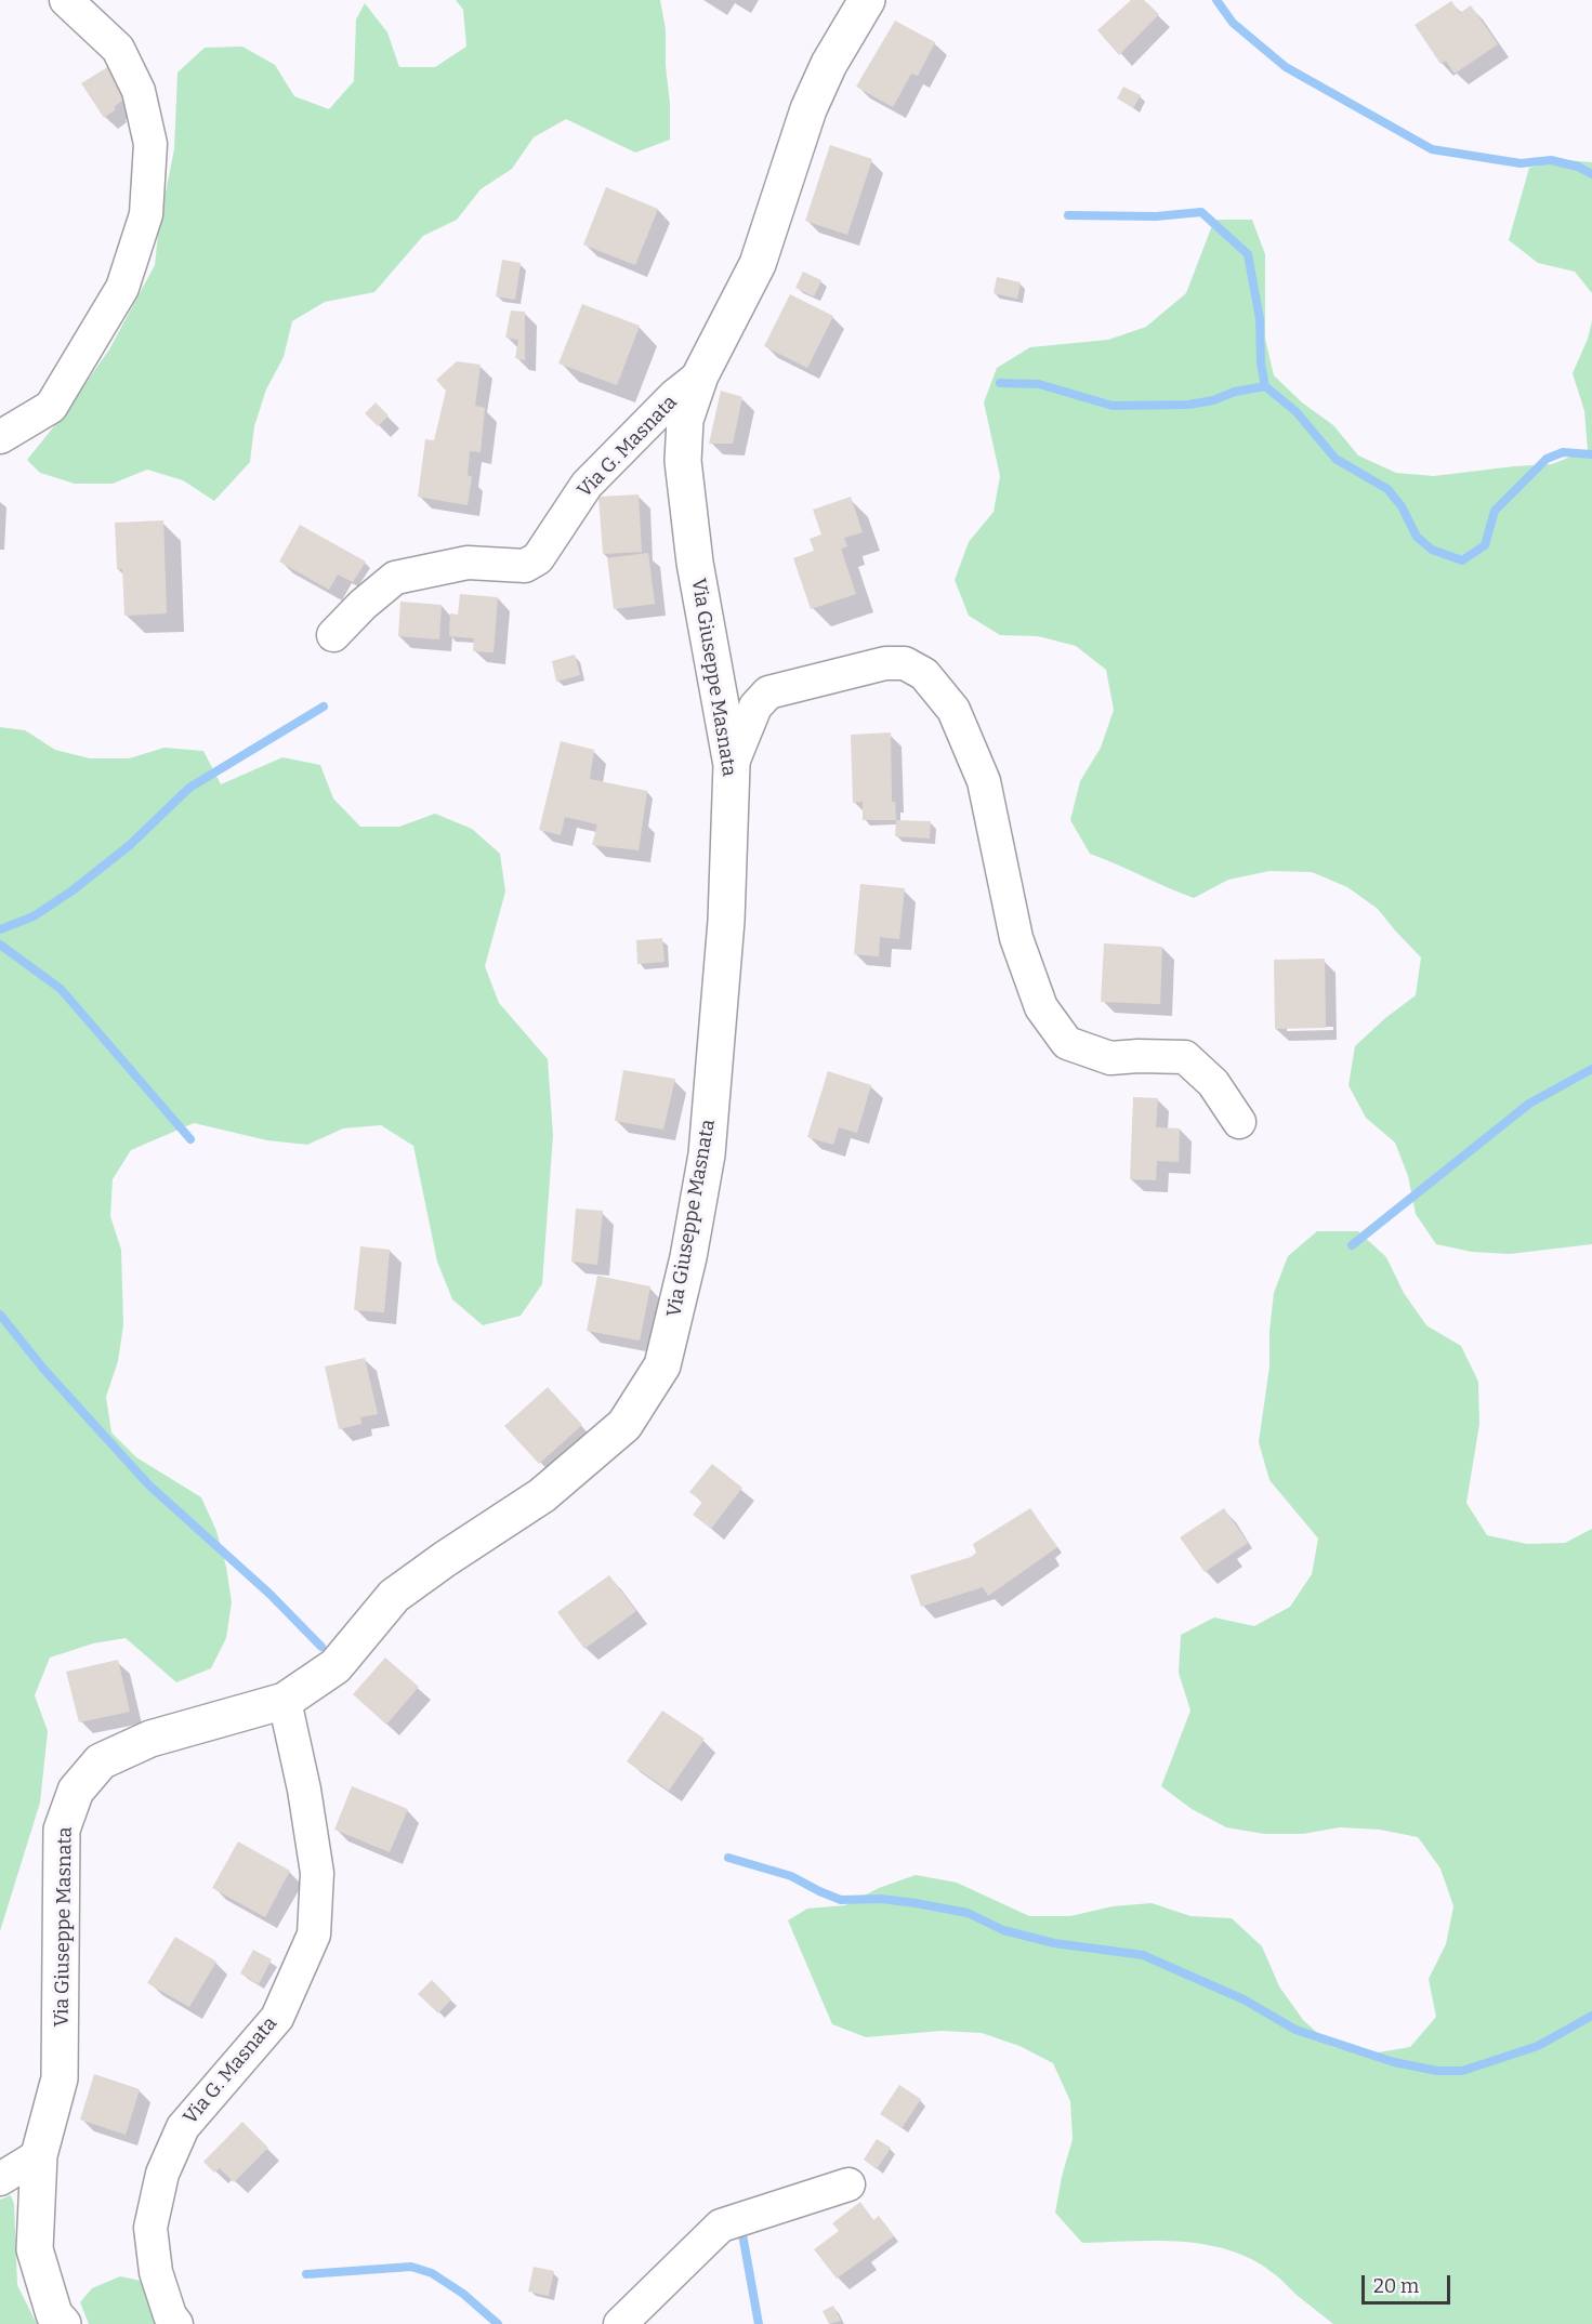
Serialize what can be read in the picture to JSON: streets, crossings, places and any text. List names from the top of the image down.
{
  "streets": {
    "street": ["Via G. Masnata", "Via Giuseppe Masnata"]
  },
  "crossings": [
    ["Via G. Masnata", "Via Giuseppe Masnata"]
  ],
  "scale_bar": "20 m"
}
